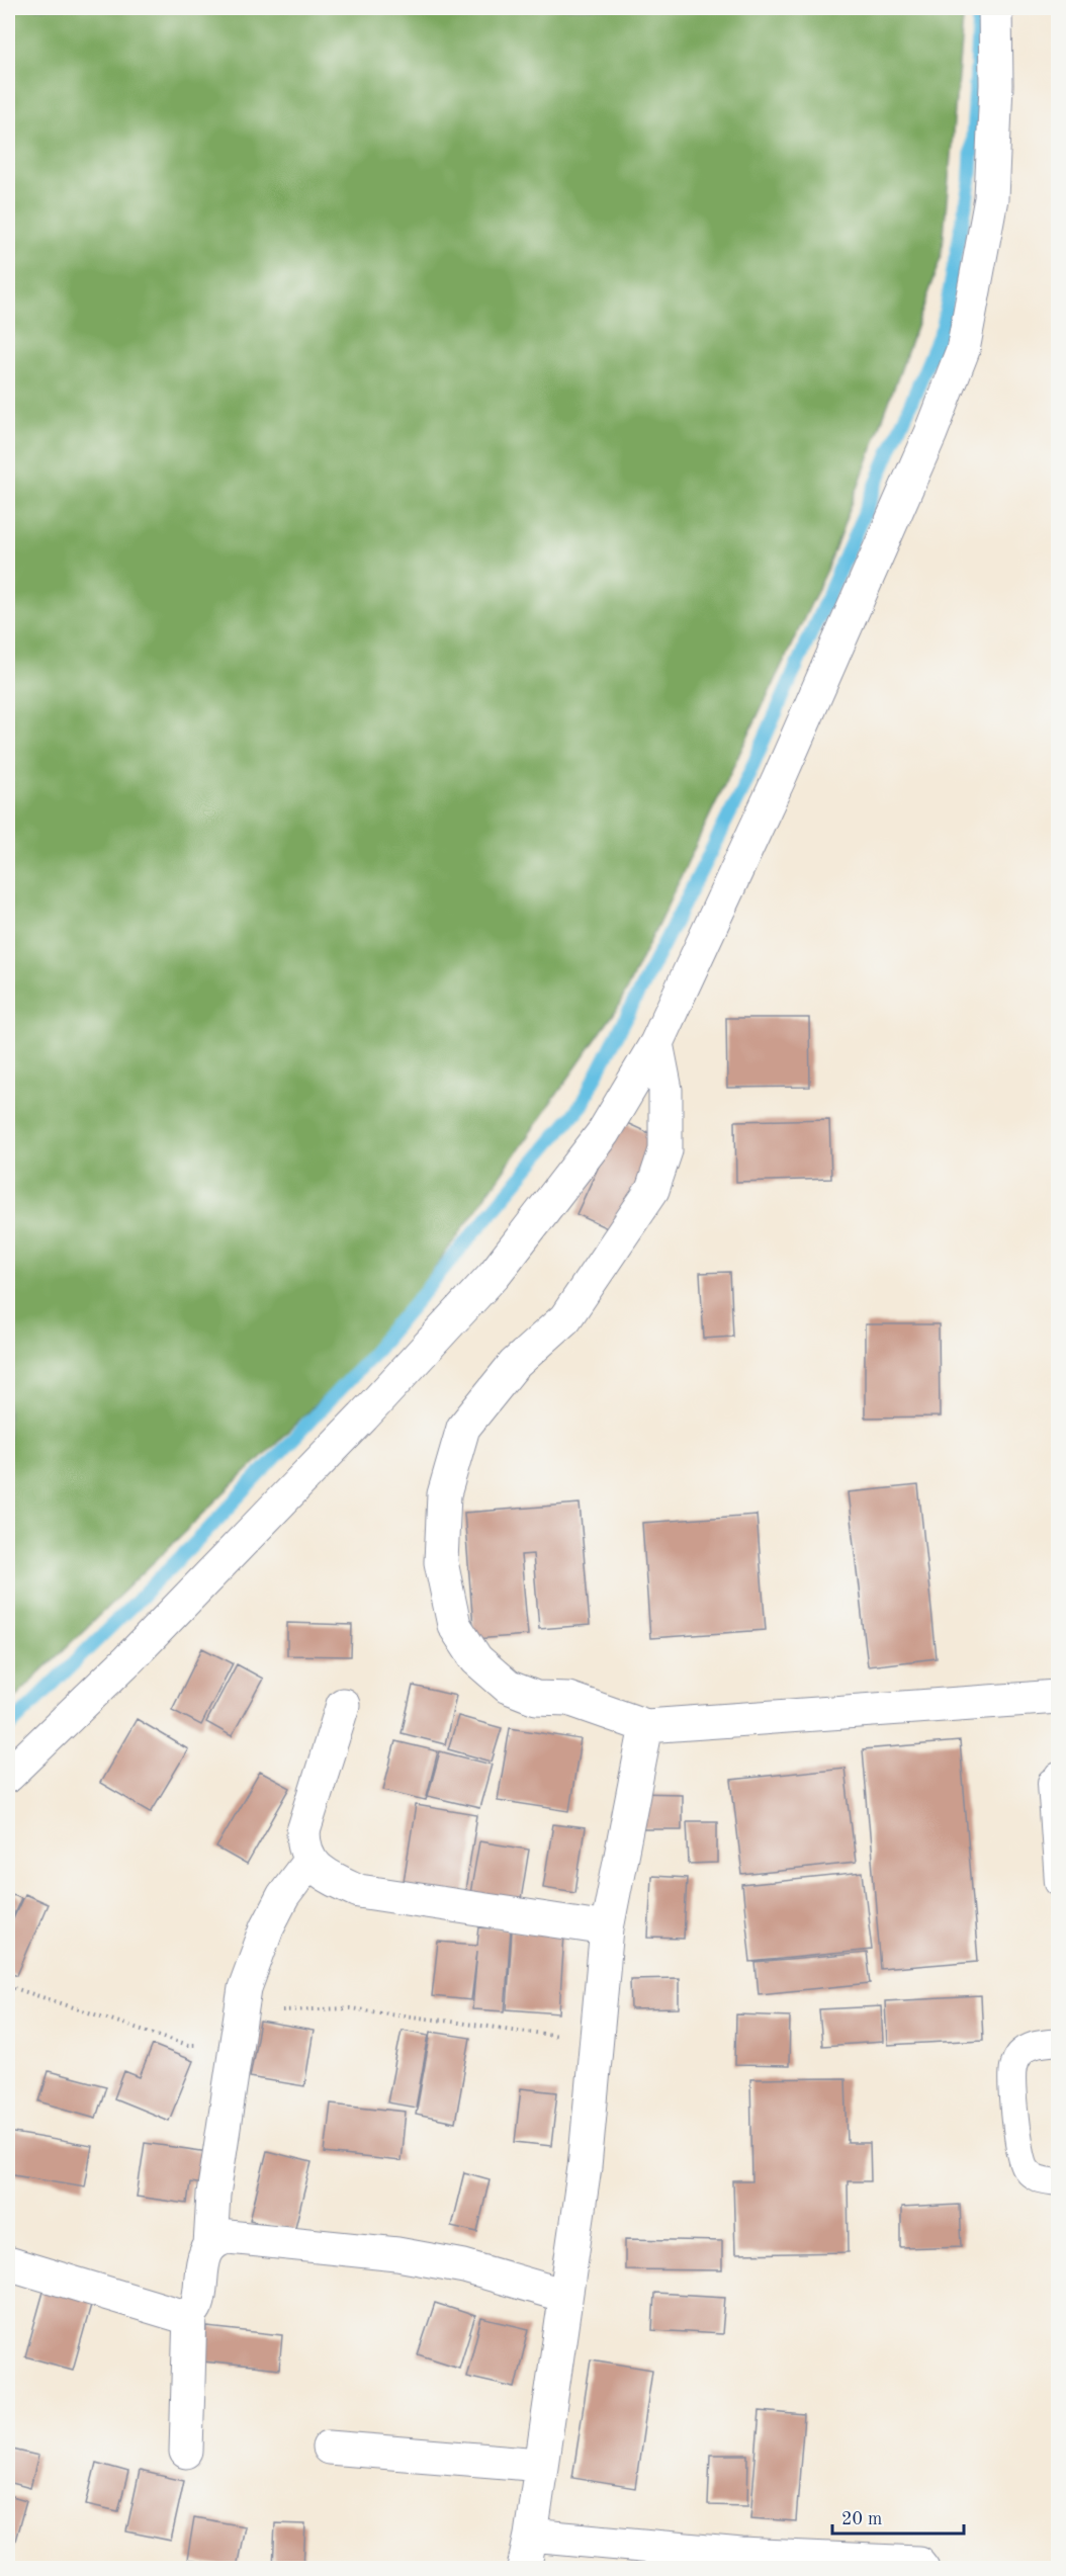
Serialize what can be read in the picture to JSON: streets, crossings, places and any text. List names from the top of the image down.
{
  "scale_bar": "20 m"
}
